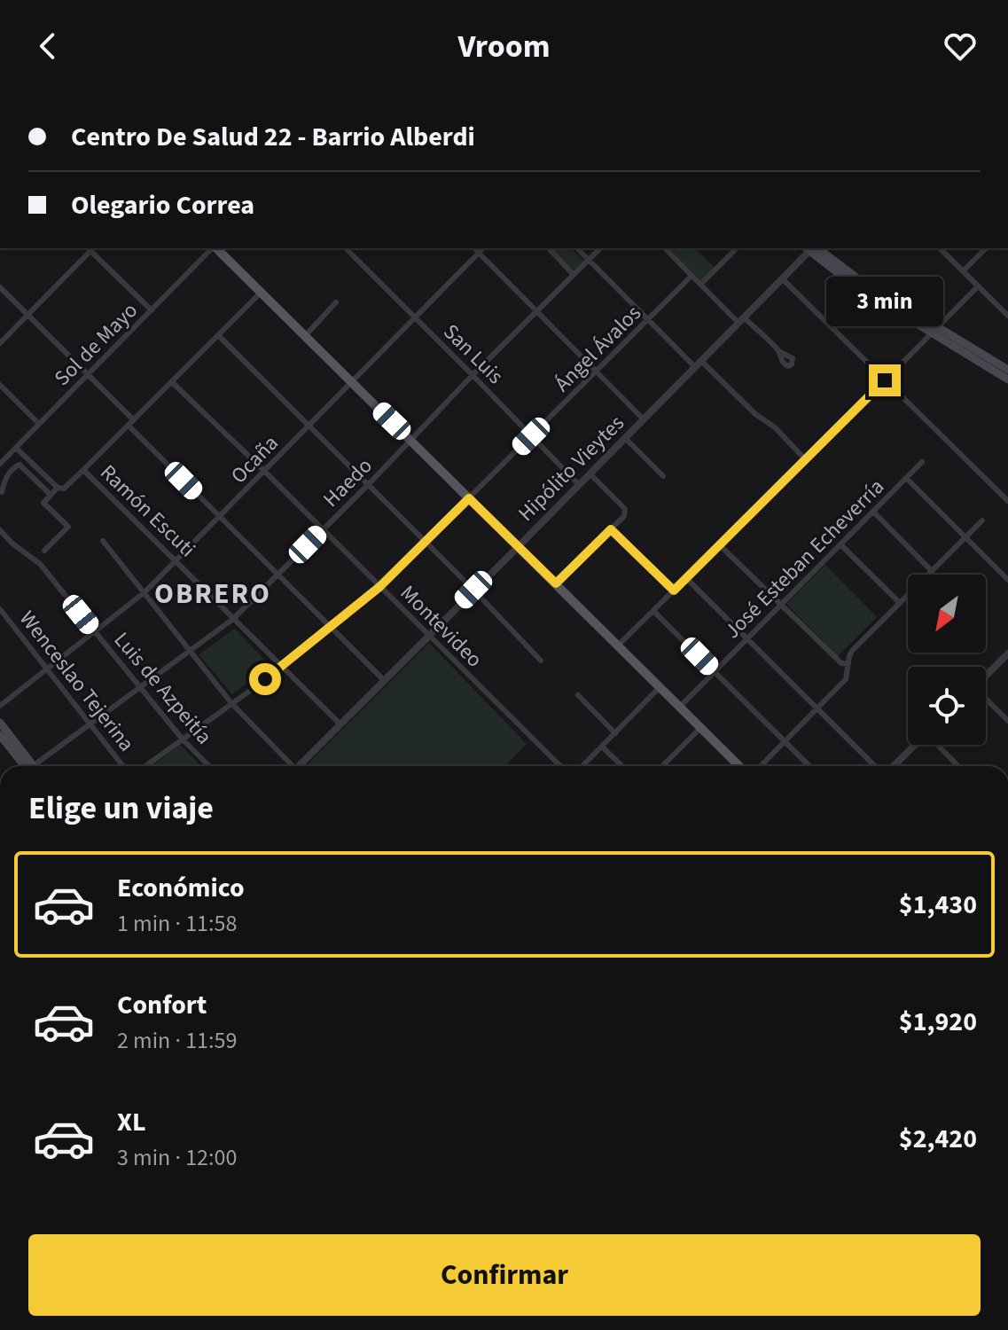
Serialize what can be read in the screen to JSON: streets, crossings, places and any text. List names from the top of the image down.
{
  "streets": {
    "street": [
      "Sol de Mayo",
      "Ángel Ávalos",
      "San Luis",
      "Ocaña",
      "Hipólito Vieytes",
      "Haedo",
      "Ramón Escuti",
      "José Esteban Echeverría",
      "Montevideo",
      "Wenceslao Tejerina",
      "Luis de Azpeitía"
    ]
  },
  "crossings": [
    ["Ángel Ávalos", "San Luis"],
    ["Ángel Ávalos", "Ramón Escuti"],
    ["Ángel Ávalos", "Montevideo"],
    ["Ángel Ávalos", "Luis de Azpeitía"],
    ["San Luis", "Ocaña"],
    ["San Luis", "Hipólito Vieytes"],
    ["San Luis", "Haedo"],
    ["Ocaña", "Ramón Escuti"],
    ["Ocaña", "Montevideo"],
    ["Ocaña", "Wenceslao Tejerina"],
    ["Ocaña", "Luis de Azpeitía"],
    ["Hipólito Vieytes", "Ramón Escuti"],
    ["Hipólito Vieytes", "Montevideo"],
    ["Haedo", "Ramón Escuti"],
    ["Haedo", "Montevideo"],
    ["Haedo", "Wenceslao Tejerina"],
    ["Haedo", "Luis de Azpeitía"]
  ],
  "districts": ["OBRERO"],
  "north": "bottom left",
  "page": {
    "header": "Vroom",
    "banner": ["Centro De Salud 22 - Barrio Alberdi", "Olegario Correa"],
    "bubble": "3 min",
    "heading": "Elige un viaje",
    "list": [
      {
        "name": "Económico",
        "note": "1 min · 11:58",
        "value": "$1,430"
      },
      {
        "name": "Confort",
        "note": "2 min · 11:59",
        "value": "$1,920"
      },
      {
        "name": "XL",
        "note": "3 min · 12:00",
        "value": "$2,420"
      }
    ],
    "buttons": "Confirmar"
  }
}
